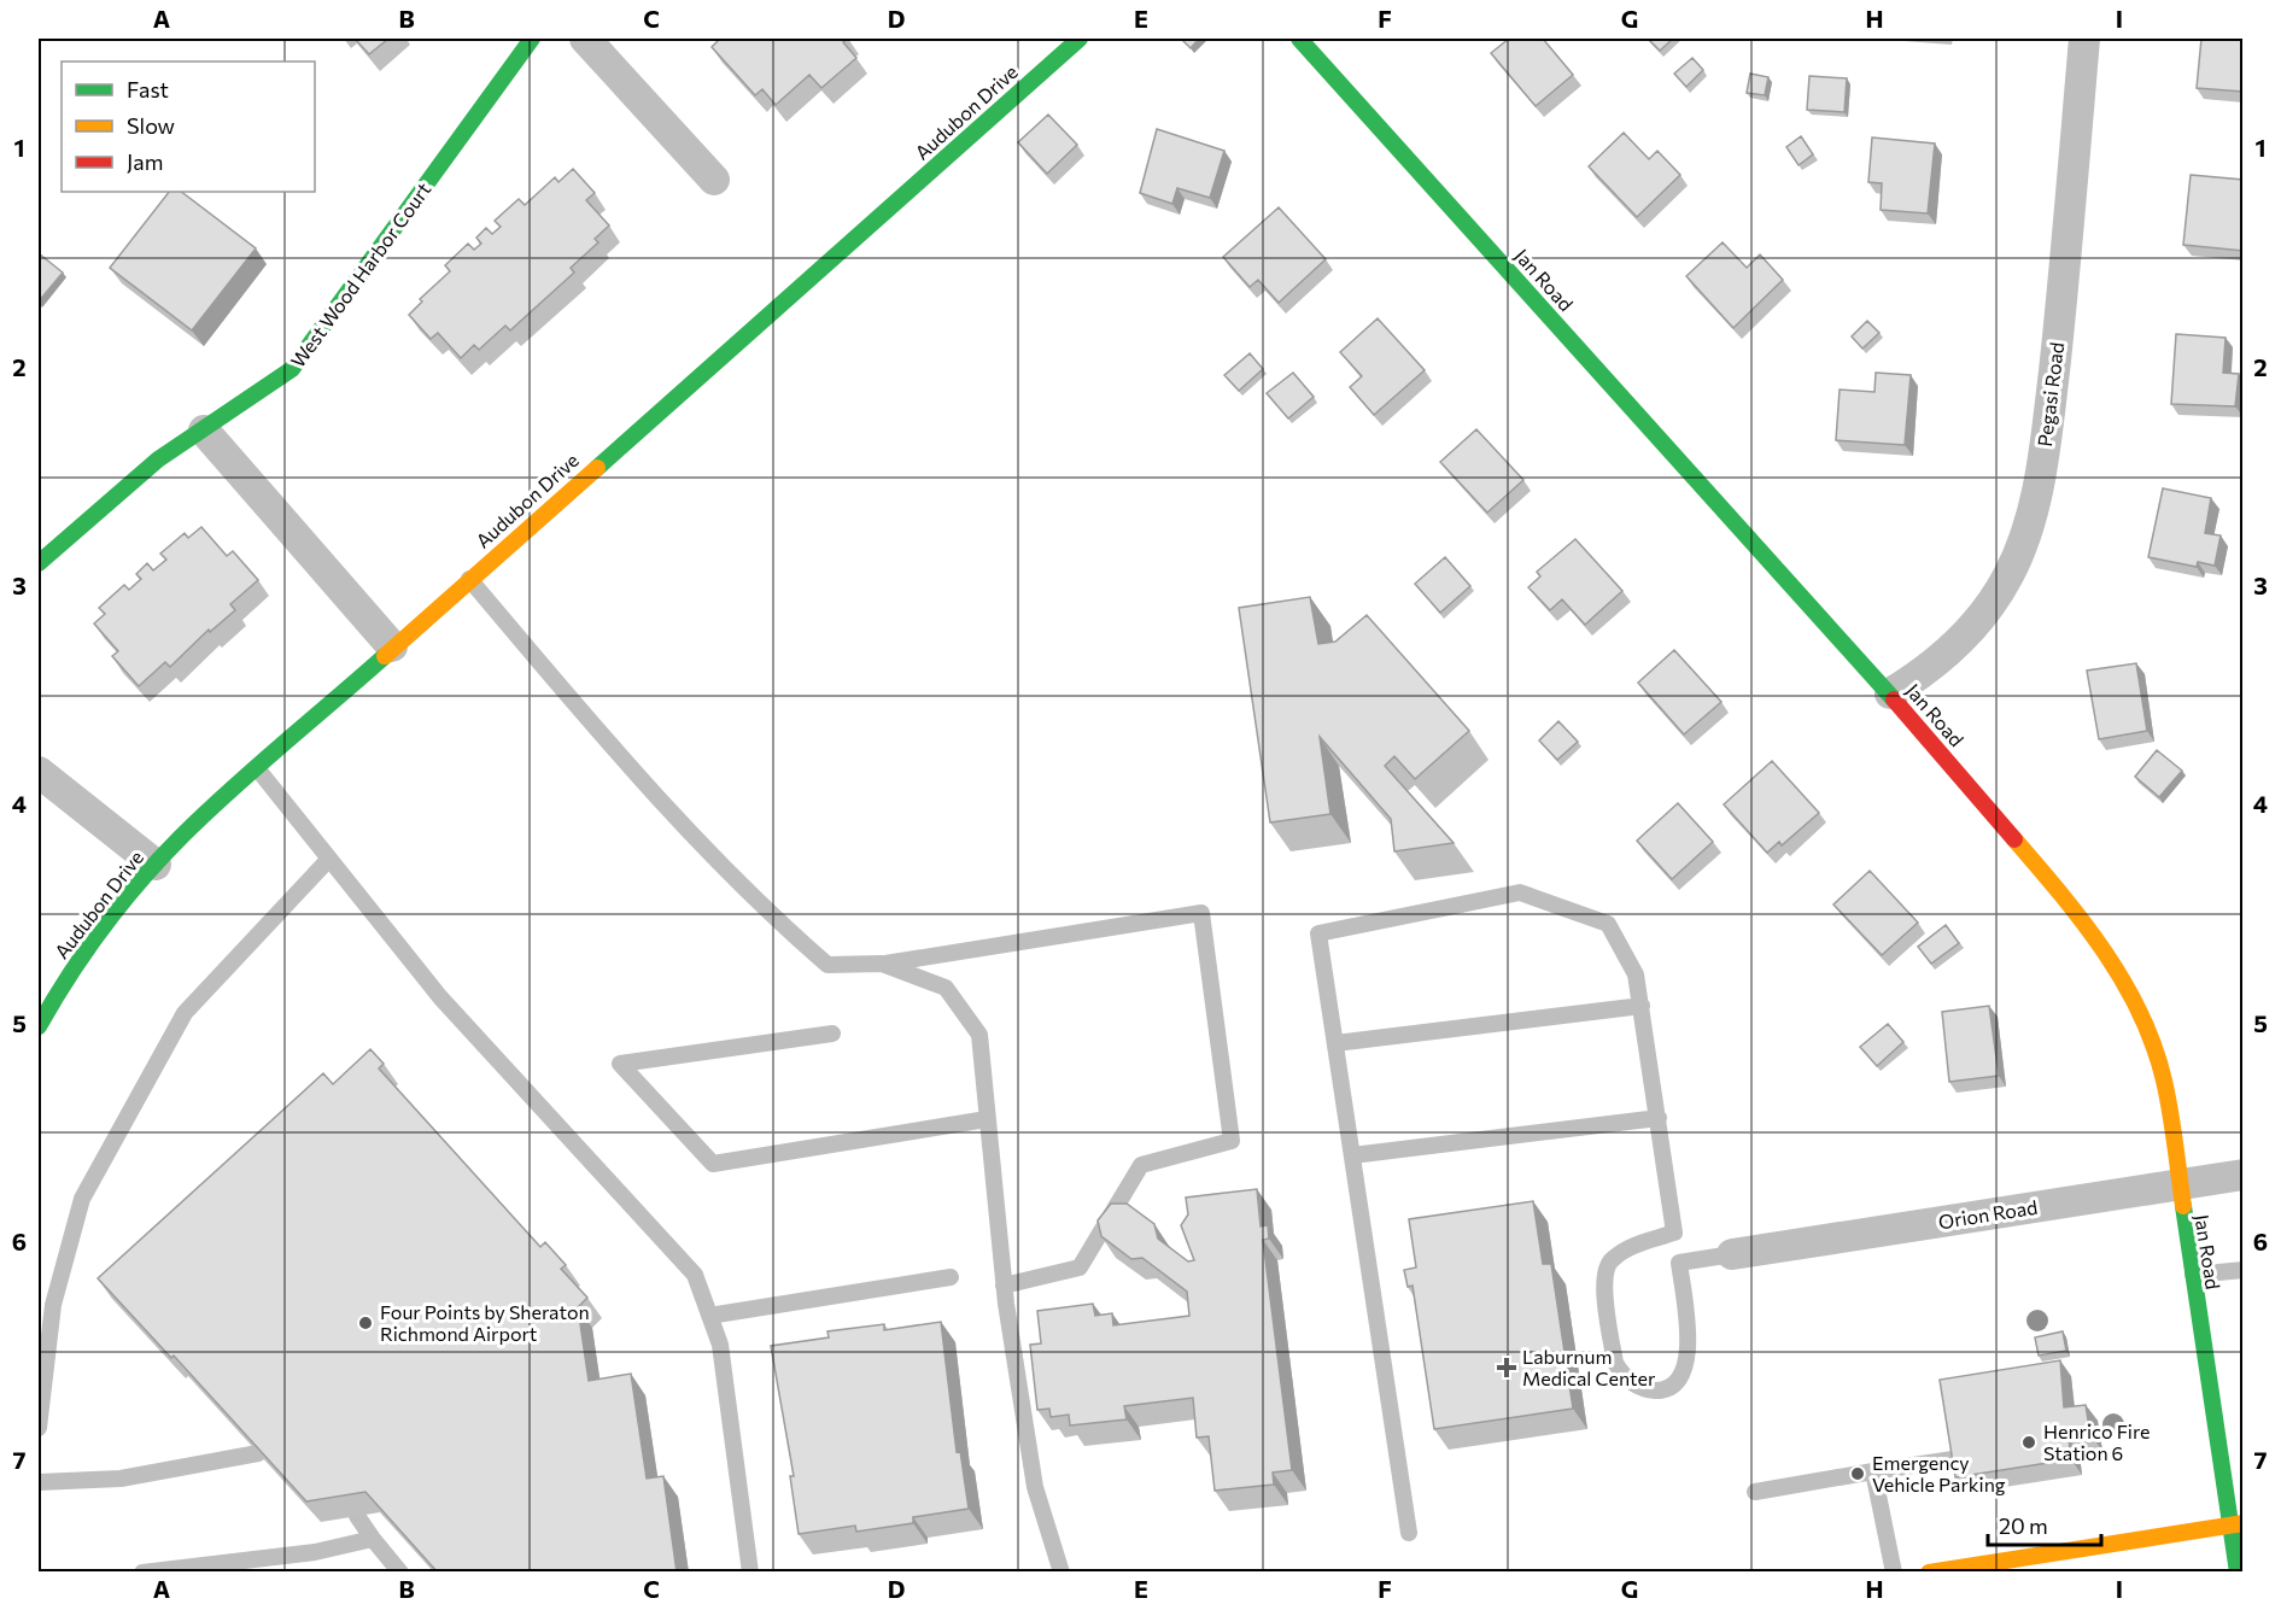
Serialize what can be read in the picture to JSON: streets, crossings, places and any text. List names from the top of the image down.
{
  "streets": {
    "street": [
      "Audubon Drive",
      "West Wood Harbor Court",
      "Jan Road",
      "Pegasi Road",
      "Orion Road"
    ]
  },
  "crossings": [
    ["Jan Road", "Pegasi Road"],
    ["Jan Road", "Orion Road"]
  ],
  "places": {
    "other": ["Four Points by Sheraton Richmond Airport", "Henrico Fire Station 6", "Emergency Vehicle Parking"],
    "health": ["Laburnum Medical Center"]
  },
  "legend": ["Fast", "Slow", "Jam"],
  "scale_bar": "20 m",
  "grid": {
    "columns": [
      "A",
      "B",
      "C",
      "D",
      "E",
      "F",
      "G",
      "H",
      "I"
    ],
    "rows": [
      "1",
      "2",
      "3",
      "4",
      "5",
      "6",
      "7"
    ]
  }
}
